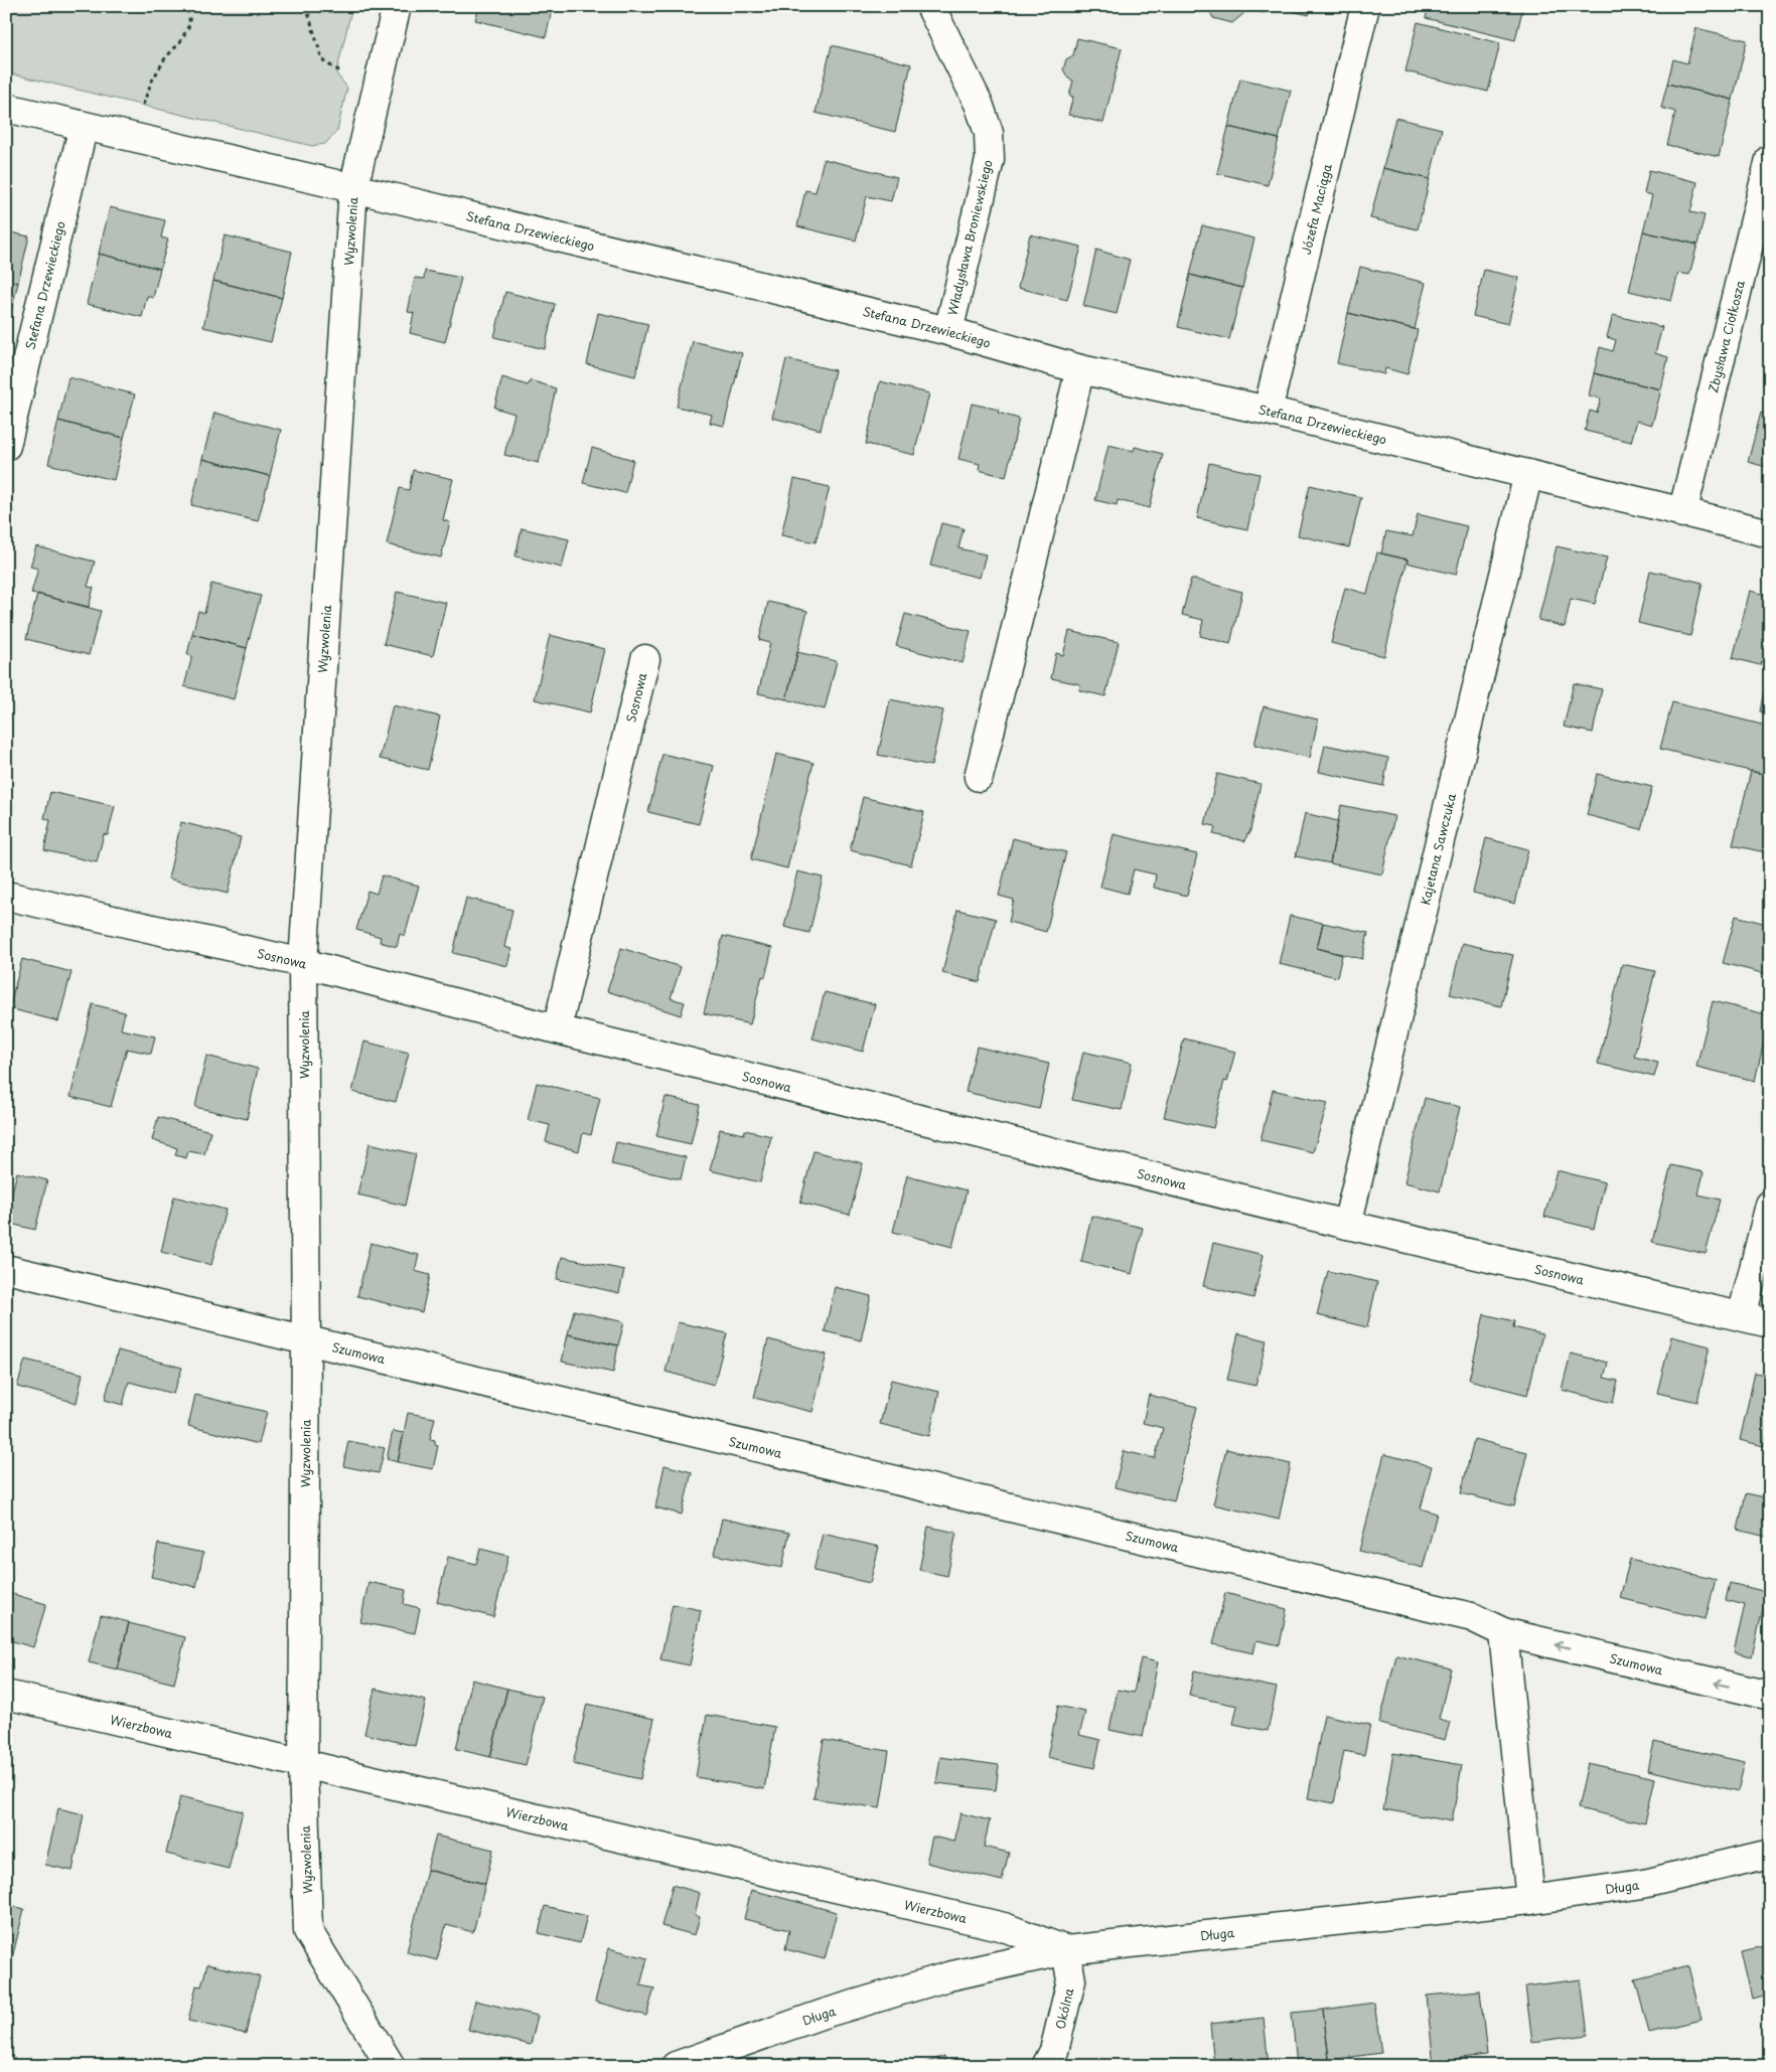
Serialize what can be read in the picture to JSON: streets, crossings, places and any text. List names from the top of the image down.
{
  "streets": {
    "street": [
      "Józefa Maciąga",
      "Wyzwolenia",
      "Stefana Drzewieckiego",
      "Władysława Broniewskiego",
      "Zbysława Ciołkosza",
      "Sosnowa",
      "Kajetana Sawczuka",
      "Szumowa",
      "Wierzbowa",
      "Długa",
      "Okólna"
    ]
  },
  "crossings": [
    ["Józefa Maciąga", "Stefana Drzewieckiego"],
    ["Wyzwolenia", "Stefana Drzewieckiego"],
    ["Wyzwolenia", "Sosnowa"],
    ["Wyzwolenia", "Szumowa"],
    ["Wyzwolenia", "Wierzbowa"],
    ["Stefana Drzewieckiego", "Władysława Broniewskiego"],
    ["Stefana Drzewieckiego", "Zbysława Ciołkosza"],
    ["Stefana Drzewieckiego", "Kajetana Sawczuka"],
    ["Sosnowa", "Kajetana Sawczuka"],
    ["Wierzbowa", "Długa"],
    ["Wierzbowa", "Okólna"],
    ["Długa", "Okólna"]
  ]
}
